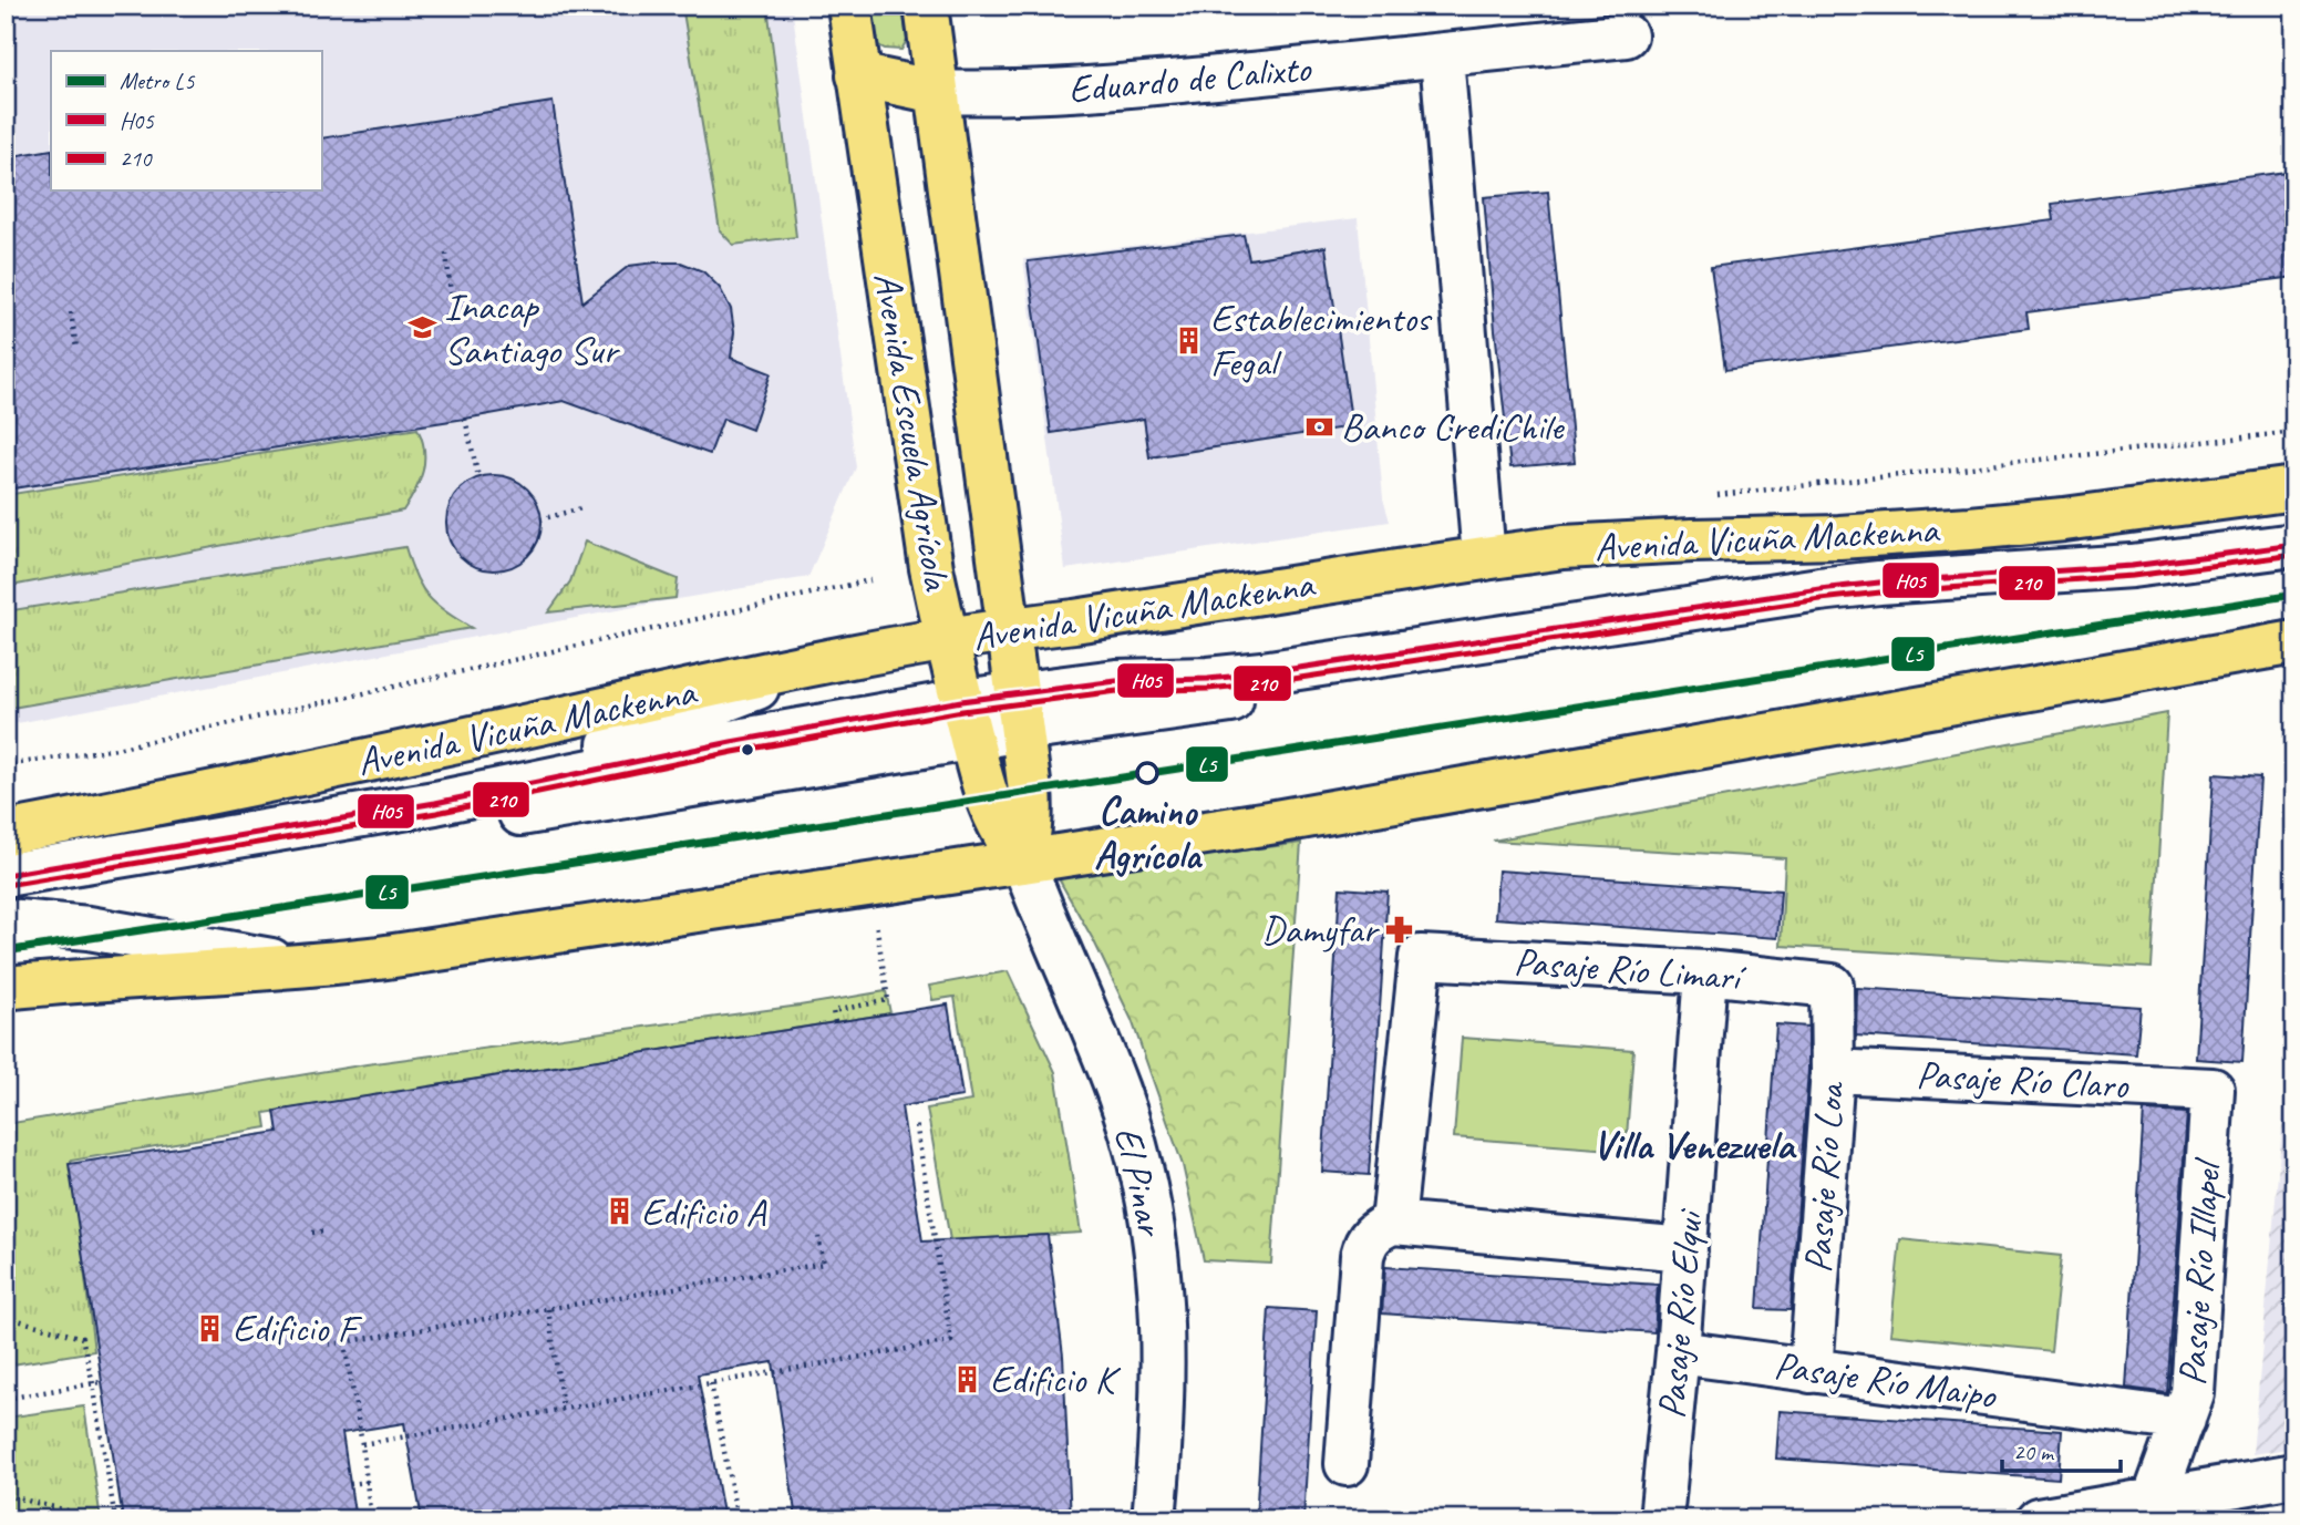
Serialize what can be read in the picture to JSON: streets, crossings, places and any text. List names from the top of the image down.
{
  "streets": {
    "main road": ["Avenida Escuela Agrícola", "Avenida Vicuña Mackenna"],
    "street": [
      "Eduardo de Calixto",
      "Pasaje Río Limarí",
      "Pasaje Río Claro",
      "Pasaje Río Loa",
      "El Pinar",
      "Pasaje Río Illapel",
      "Pasaje Río Elqui",
      "Pasaje Río Maipo"
    ]
  },
  "crossings": [
    ["Eduardo de Calixto", "Avenida Escuela Agrícola"],
    ["Avenida Escuela Agrícola", "Avenida Vicuña Mackenna"],
    ["Avenida Escuela Agrícola", "El Pinar"],
    ["Pasaje Río Limarí", "Pasaje Río Loa"],
    ["Pasaje Río Limarí", "Pasaje Río Elqui"],
    ["Pasaje Río Claro", "Pasaje Río Loa"],
    ["Pasaje Río Claro", "Pasaje Río Illapel"],
    ["Pasaje Río Loa", "Pasaje Río Maipo"],
    ["Pasaje Río Illapel", "Pasaje Río Maipo"],
    ["Pasaje Río Elqui", "Pasaje Río Maipo"]
  ],
  "districts": ["Villa Venezuela"],
  "places": {
    "school or university": ["Inacap Santiago Sur"],
    "building": [
      "Establecimientos Fegal",
      "Edificio A",
      "Edificio F",
      "Edificio K"
    ],
    "bank": ["Banco CrediChile"],
    "other": ["Camino Agrícola"],
    "pharmacy": ["Damyfar"]
  },
  "lines": ["transit line H05", "transit line 210", "metro line L5"],
  "legend": ["Metro L5", "H05", "210"],
  "scale_bar": "20 m"
}
